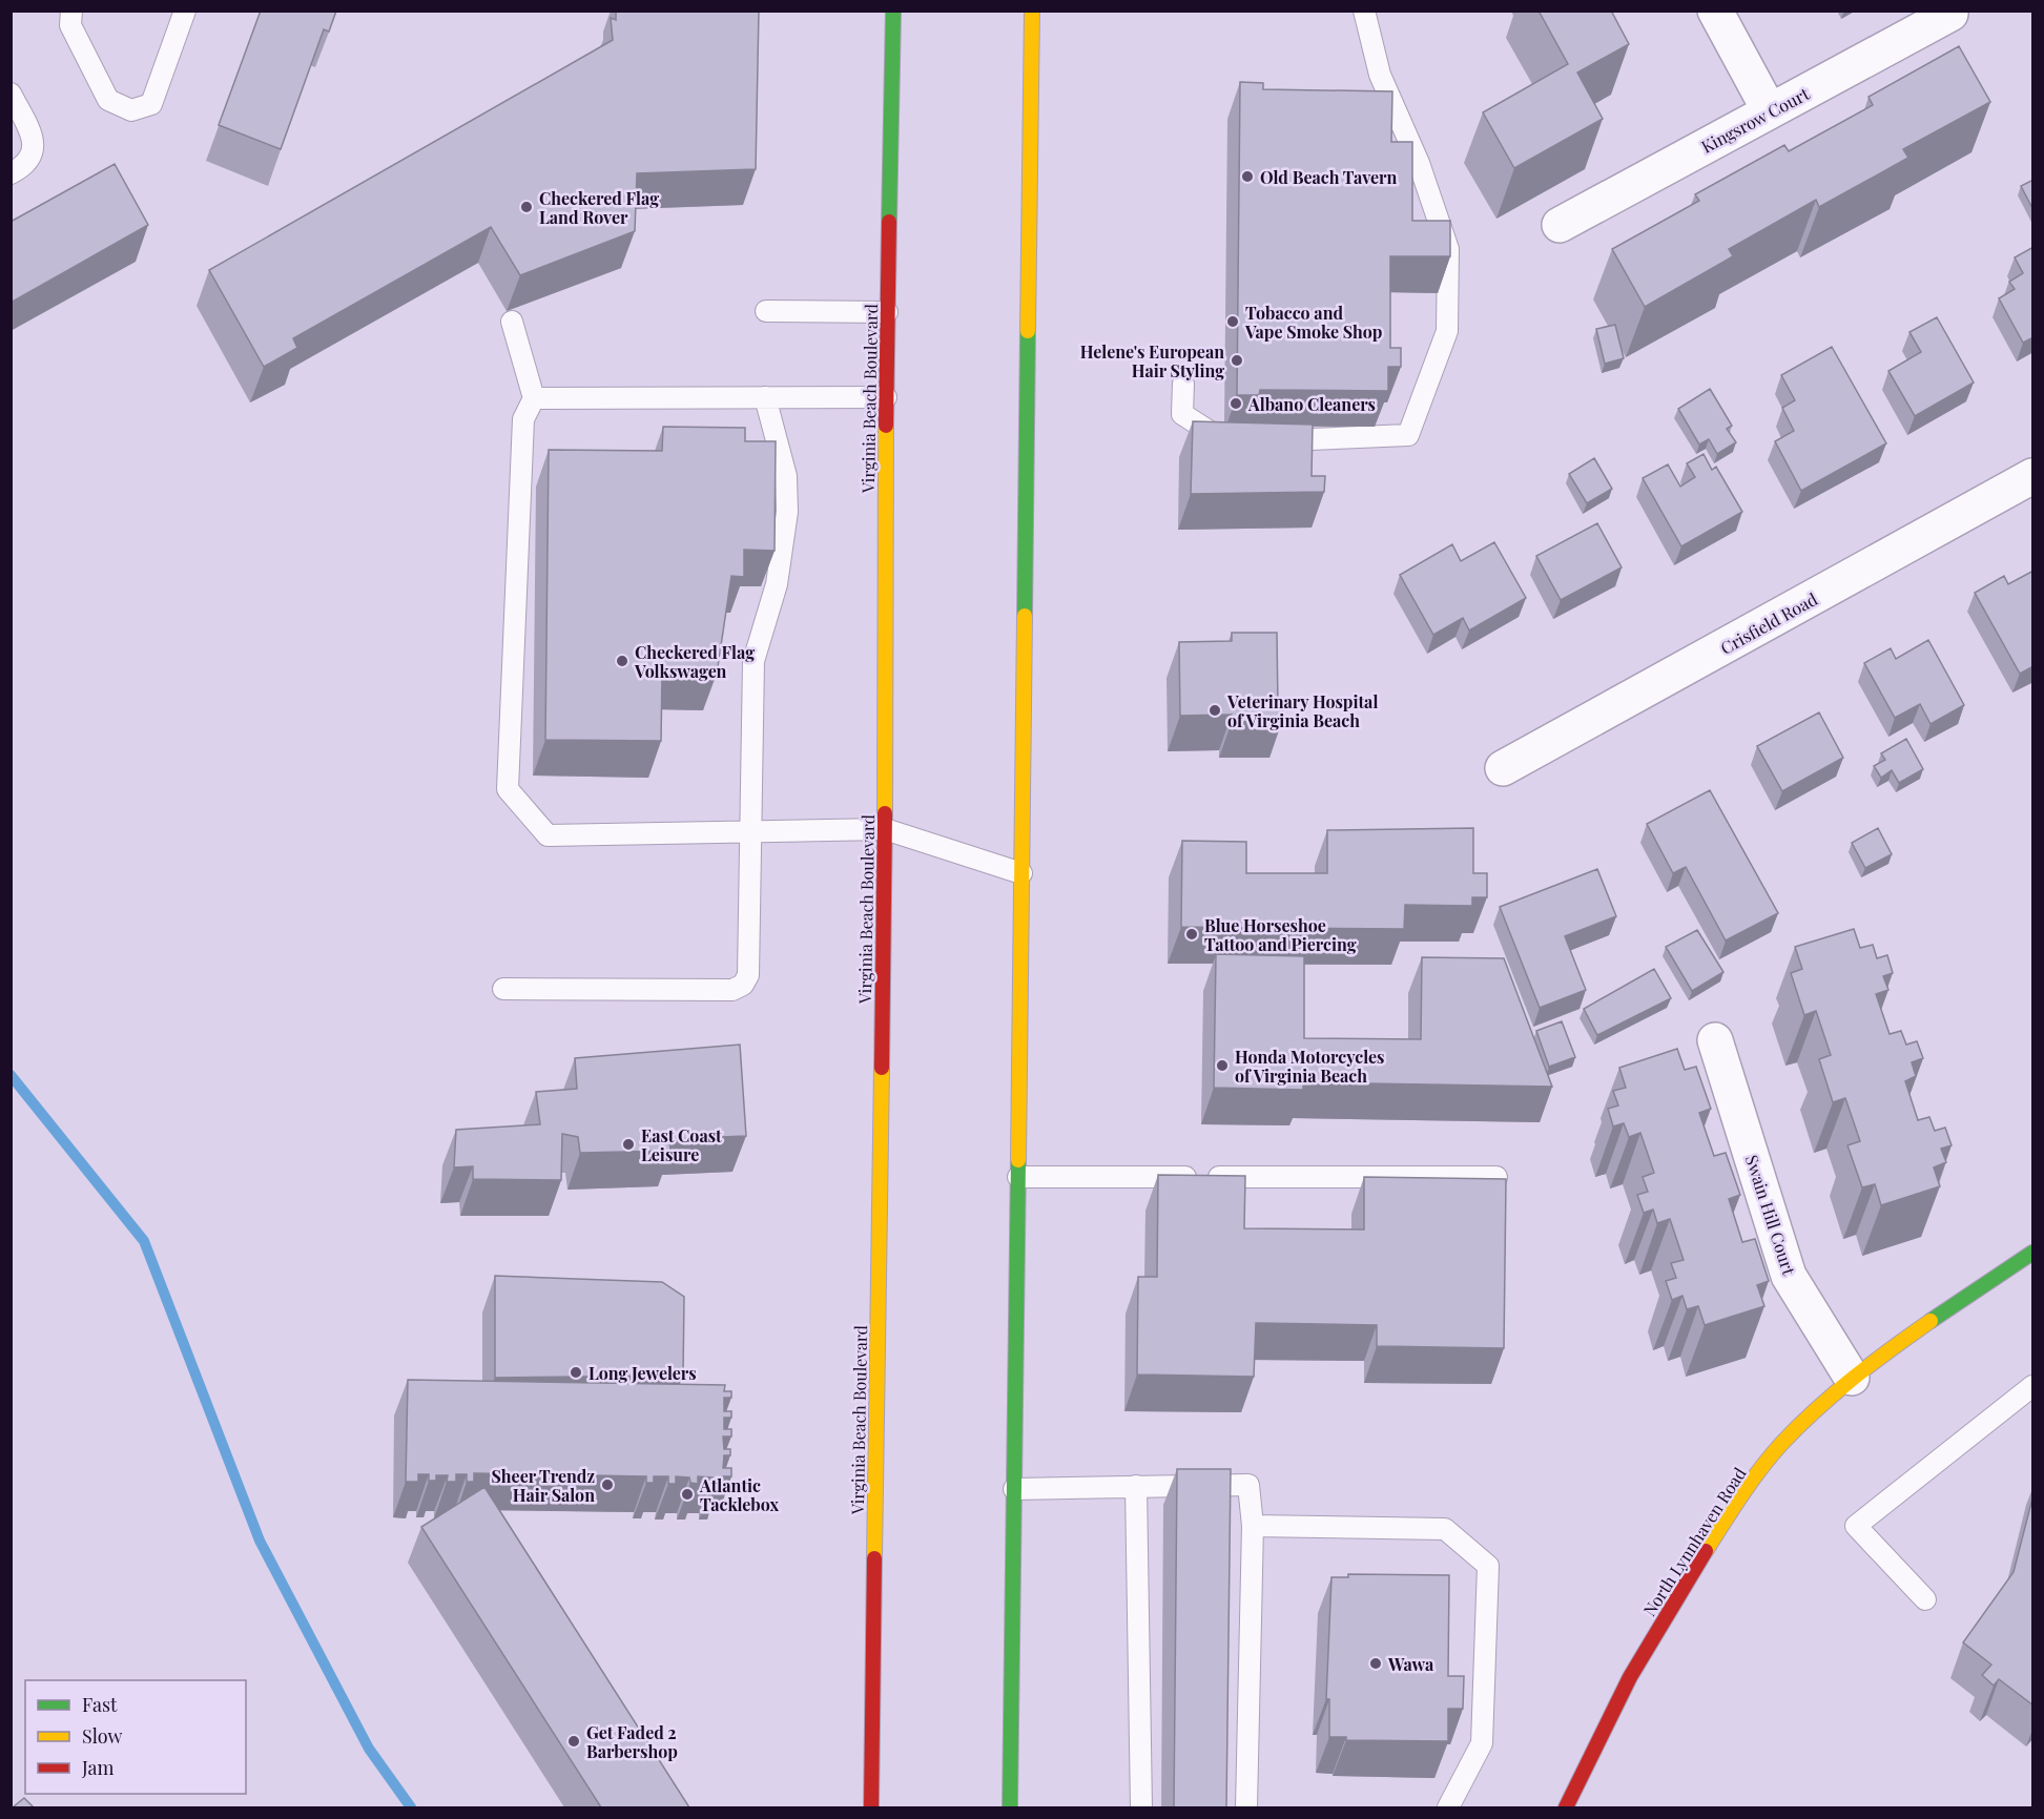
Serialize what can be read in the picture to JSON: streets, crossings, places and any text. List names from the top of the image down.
{
  "streets": {
    "main road": ["Virginia Beach Boulevard", "North Lynnhaven Road"],
    "street": ["Kingsrow Court", "Crisfield Road", "Swain Hill Court"]
  },
  "crossings": [
    ["Swain Hill Court", "North Lynnhaven Road"]
  ],
  "places": [
    "Old Beach Tavern",
    "Checkered Flag Land Rover",
    "Tobacco and Vape Smoke Shop",
    "Helene's European Hair Styling",
    "Albano Cleaners",
    "Checkered Flag Volkswagen",
    "Veterinary Hospital of Virginia Beach",
    "Blue Horseshoe Tattoo and Piercing",
    "Honda Motorcycles of Virginia Beach",
    "East Coast Leisure",
    "Long Jewelers",
    "Sheer Trendz Hair Salon",
    "Atlantic Tacklebox",
    "Wawa",
    "Get Faded 2 Barbershop"
  ],
  "legend": ["Fast", "Slow", "Jam"]
}
